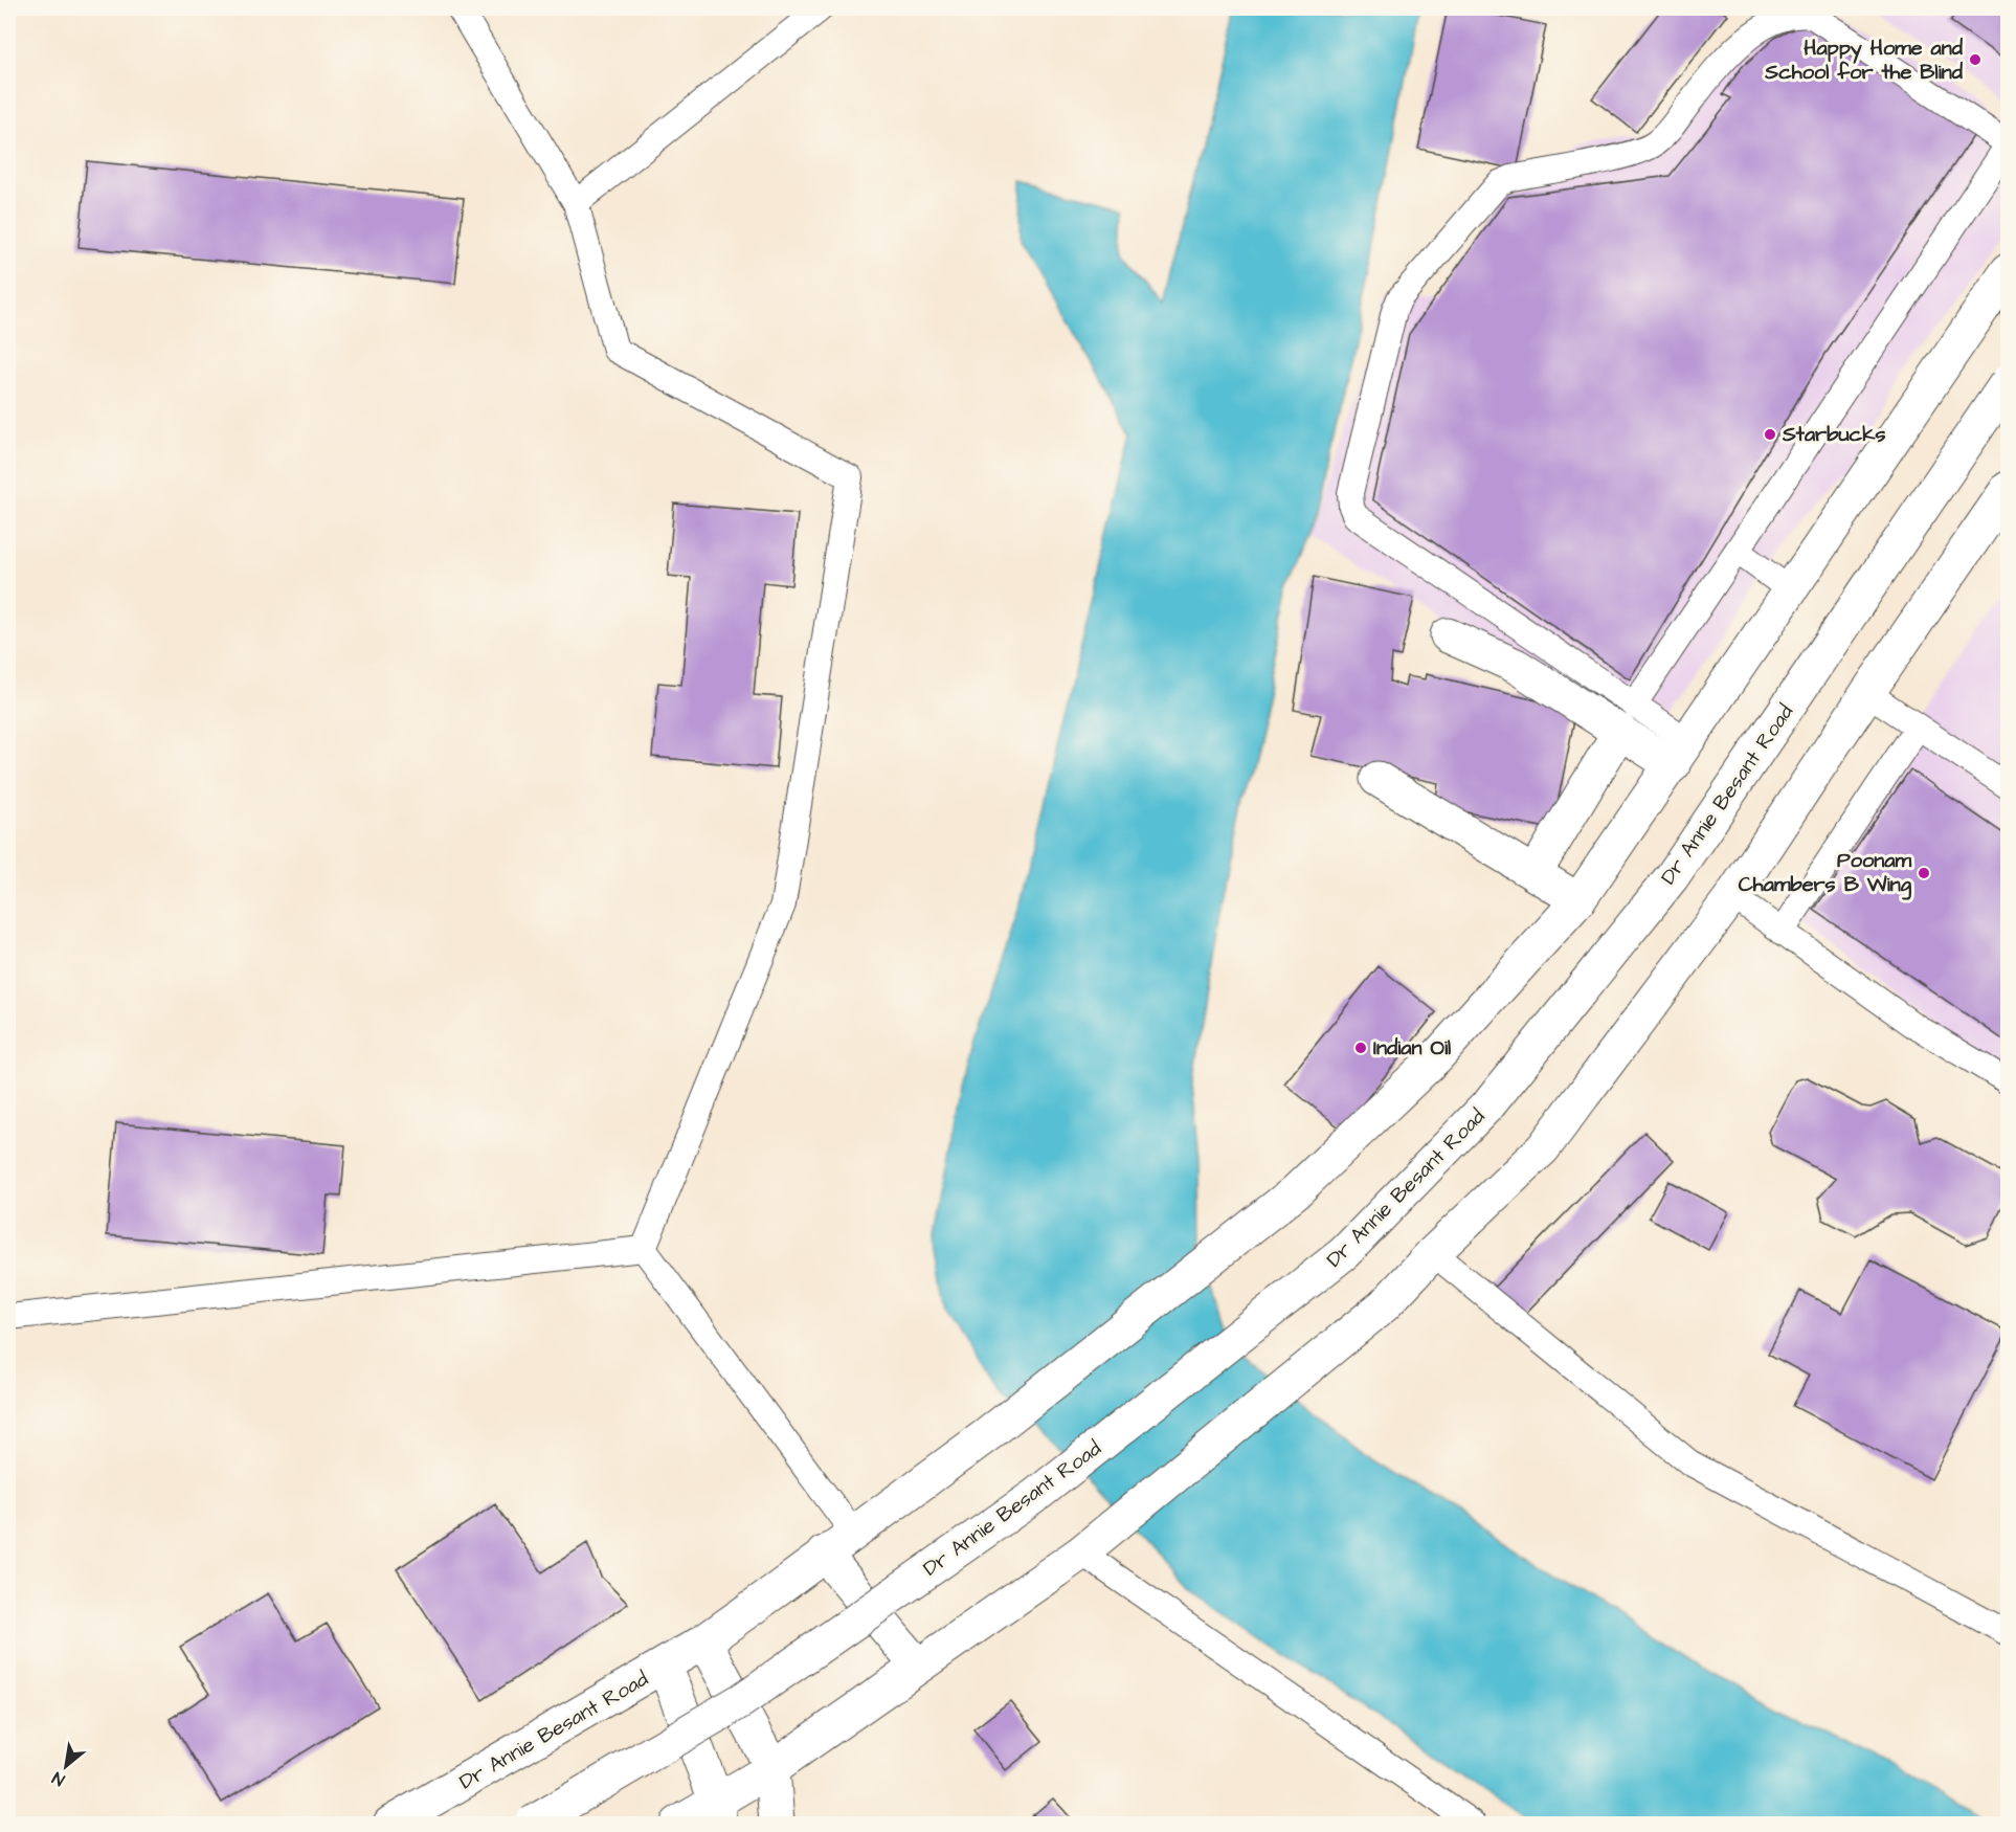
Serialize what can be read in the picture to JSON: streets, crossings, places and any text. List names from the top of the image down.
{
  "streets": {
    "main road": ["Dr Annie Besant Road"]
  },
  "places": [
    "Happy Home and School for the Blind",
    "Starbucks",
    "Poonam Chambers B Wing",
    "Indian Oil"
  ],
  "north": "bottom left"
}
